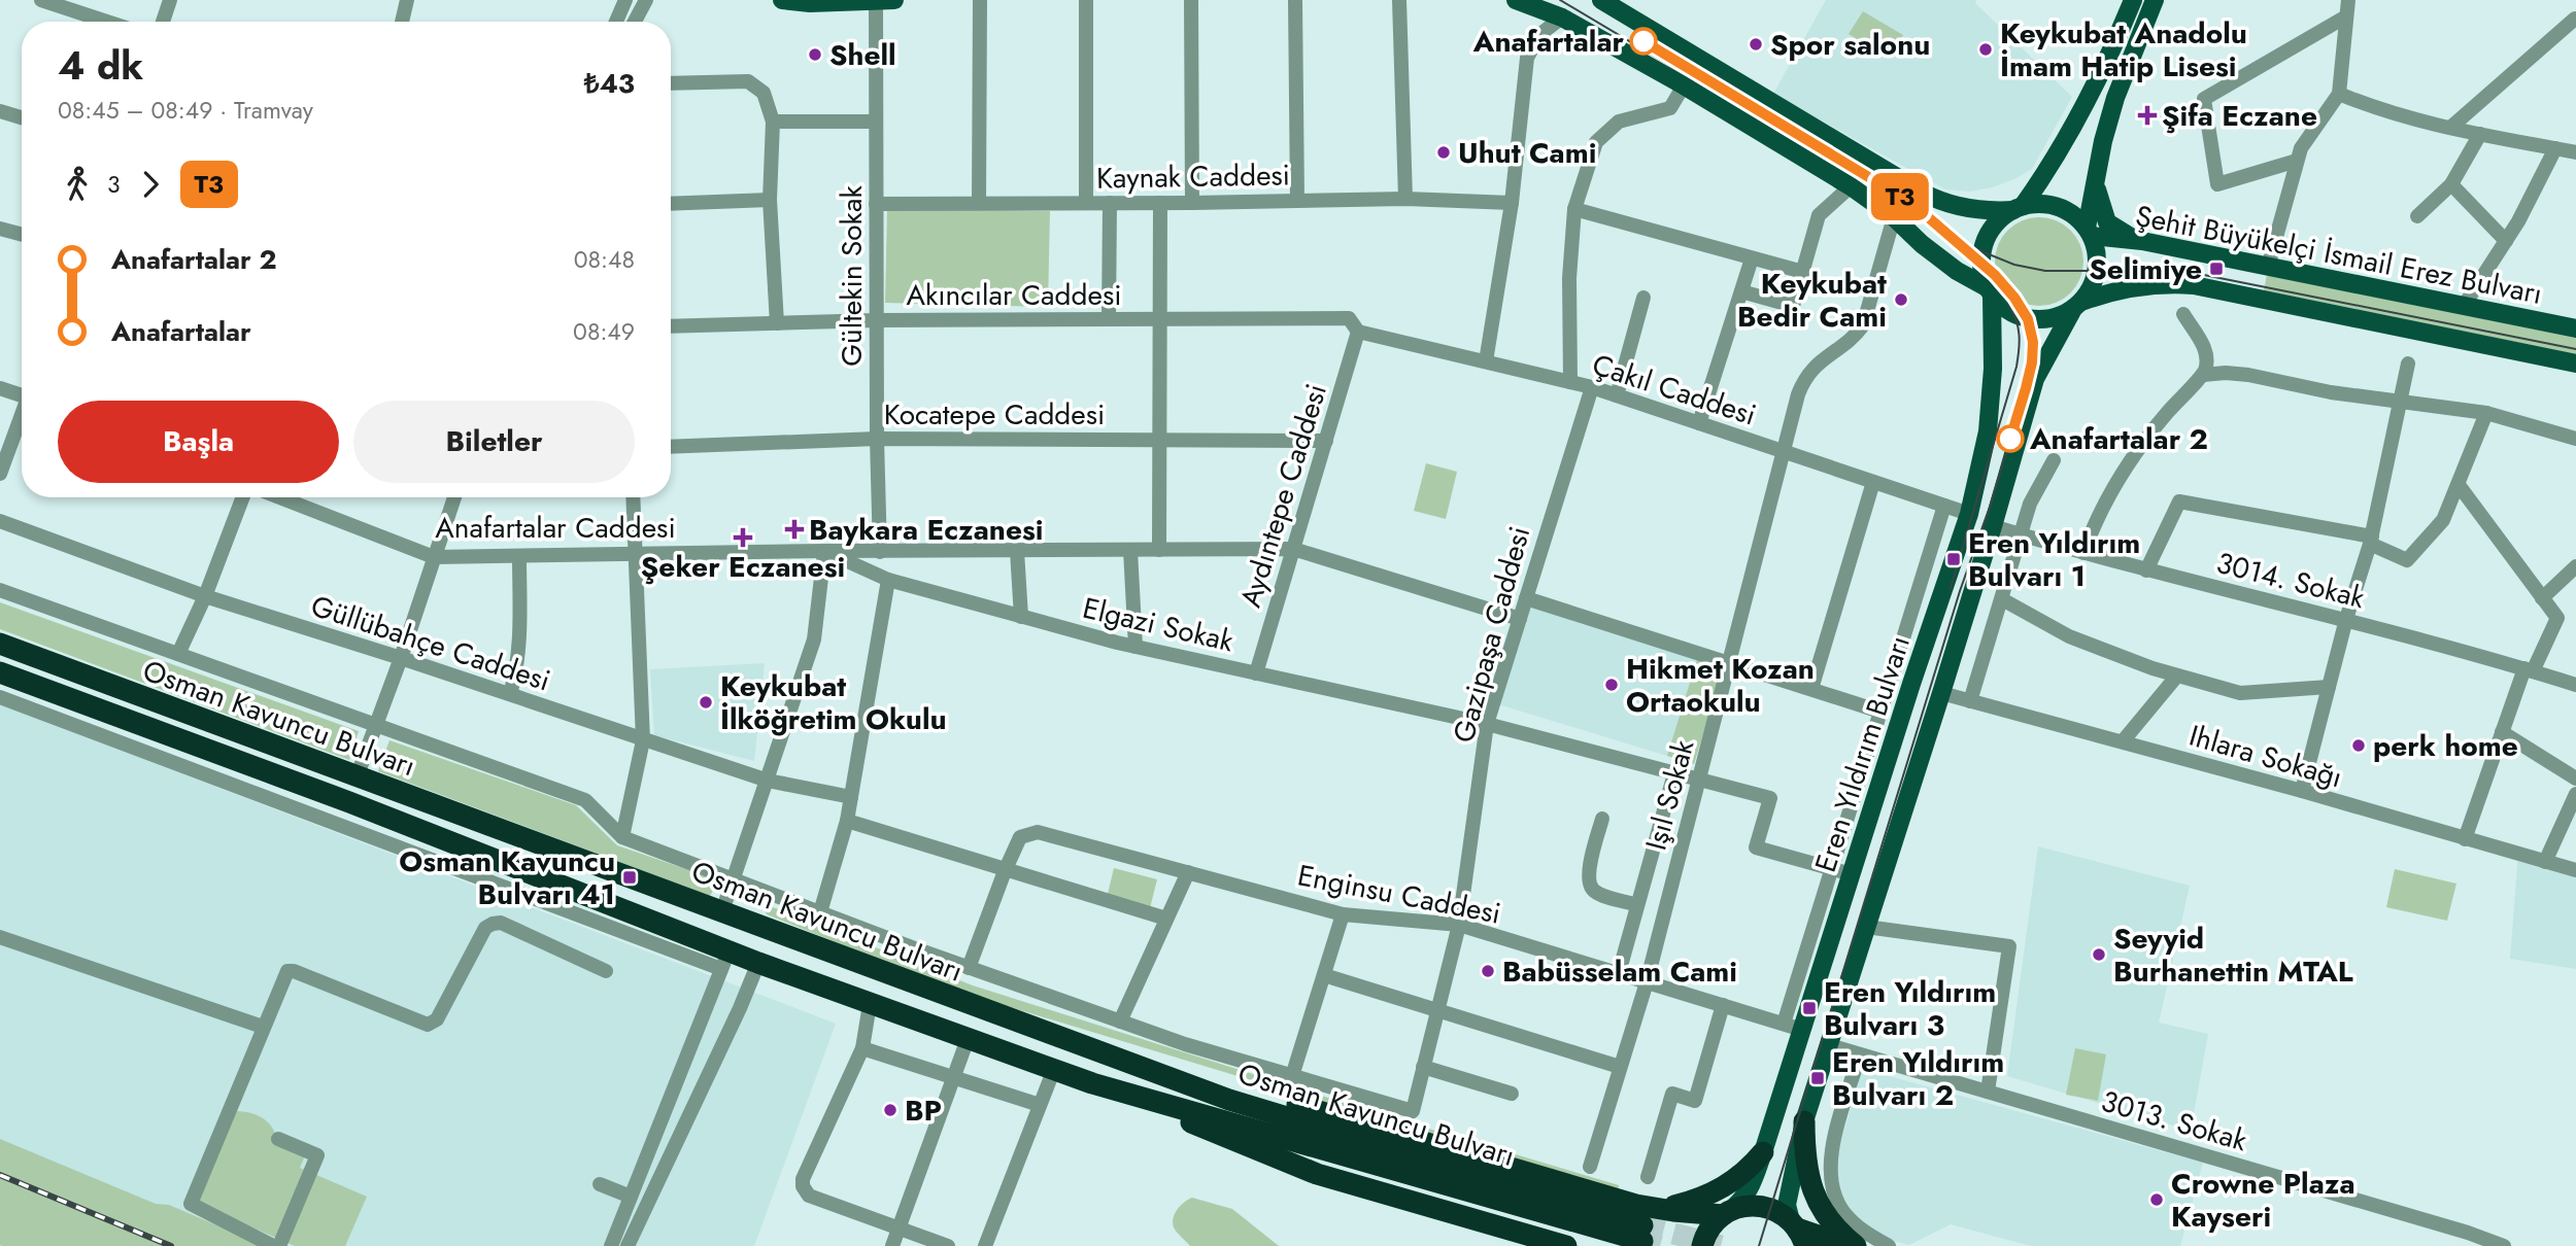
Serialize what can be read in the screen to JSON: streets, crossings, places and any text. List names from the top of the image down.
{
  "streets": {
    "highway": ["Osman Kavuncu Bulvarı"],
    "main road": ["Şehit Büyükelçi İsmail Erez Bulvarı", "Eren Yıldırım Bulvarı"],
    "street": [
      "Kaynak Caddesi",
      "Gültekin Sokak",
      "Akıncılar Caddesi",
      "Çakıl Caddesi",
      "Kocatepe Caddesi",
      "Aydıntepe Caddesi",
      "Anafartalar Caddesi",
      "3014. Sokak",
      "Elgazi Sokak",
      "Gazipaşa Caddesi",
      "Güllübahçe Caddesi",
      "Ihlara Sokağı",
      "Işıl Sokak",
      "Enginsu Caddesi",
      "3013. Sokak"
    ]
  },
  "crossings": [
    ["Kaynak Caddesi", "Gültekin Sokak"],
    ["Şehit Büyükelçi İsmail Erez Bulvarı", "Eren Yıldırım Bulvarı"],
    ["Gültekin Sokak", "Akıncılar Caddesi"],
    ["Gültekin Sokak", "Kocatepe Caddesi"],
    ["Gültekin Sokak", "Anafartalar Caddesi"],
    ["Akıncılar Caddesi", "Çakıl Caddesi"],
    ["Akıncılar Caddesi", "Aydıntepe Caddesi"],
    ["Çakıl Caddesi", "Aydıntepe Caddesi"],
    ["Çakıl Caddesi", "Gazipaşa Caddesi"],
    ["Çakıl Caddesi", "Eren Yıldırım Bulvarı"],
    ["Çakıl Caddesi", "Işıl Sokak"],
    ["Kocatepe Caddesi", "Aydıntepe Caddesi"],
    ["Aydıntepe Caddesi", "Anafartalar Caddesi"],
    ["Aydıntepe Caddesi", "Elgazi Sokak"],
    ["Anafartalar Caddesi", "Elgazi Sokak"],
    ["Anafartalar Caddesi", "Gazipaşa Caddesi"],
    ["3014. Sokak", "Eren Yıldırım Bulvarı"],
    ["Elgazi Sokak", "Gazipaşa Caddesi"],
    ["Elgazi Sokak", "Işıl Sokak"],
    ["Gazipaşa Caddesi", "Enginsu Caddesi"],
    ["Eren Yıldırım Bulvarı", "Ihlara Sokağı"],
    ["Eren Yıldırım Bulvarı", "Enginsu Caddesi"],
    ["Eren Yıldırım Bulvarı", "3013. Sokak"],
    ["Işıl Sokak", "Enginsu Caddesi"]
  ],
  "places": {
    "other": [
      "Anafartalar",
      "Spor salonu",
      "Keykubat Anadolu İmam Hatip Lisesi",
      "Shell",
      "Uhut Cami",
      "Keykubat Bedir Cami",
      "Anafartalar 2",
      "Hikmet Kozan Ortaokulu",
      "Keykubat İlköğretim Okulu",
      "perk home",
      "Seyyid Burhanettin MTAL",
      "Babüsselam Cami",
      "BP",
      "Crowne Plaza Kayseri"
    ],
    "health": ["Şifa Eczane", "Baykara Eczanesi", "Şeker Eczanesi"],
    "transit": [
      "Selimiye",
      "Eren Yıldırım Bulvarı 1",
      "Osman Kavuncu Bulvarı 41",
      "Eren Yıldırım Bulvarı 3",
      "Eren Yıldırım Bulvarı 2"
    ]
  },
  "lines": ["tram line T3"],
  "page": {
    "on_map": "T3",
    "heading": ["4 dk", "08:45 – 08:49 · Tramvay", "₺43"],
    "legs": ["3", "T3"],
    "list": [
      {
        "name": "Anafartalar 2",
        "value": "08:48"
      },
      {
        "name": "Anafartalar",
        "value": "08:49"
      }
    ],
    "buttons": ["Başla", "Biletler"]
  }
}
